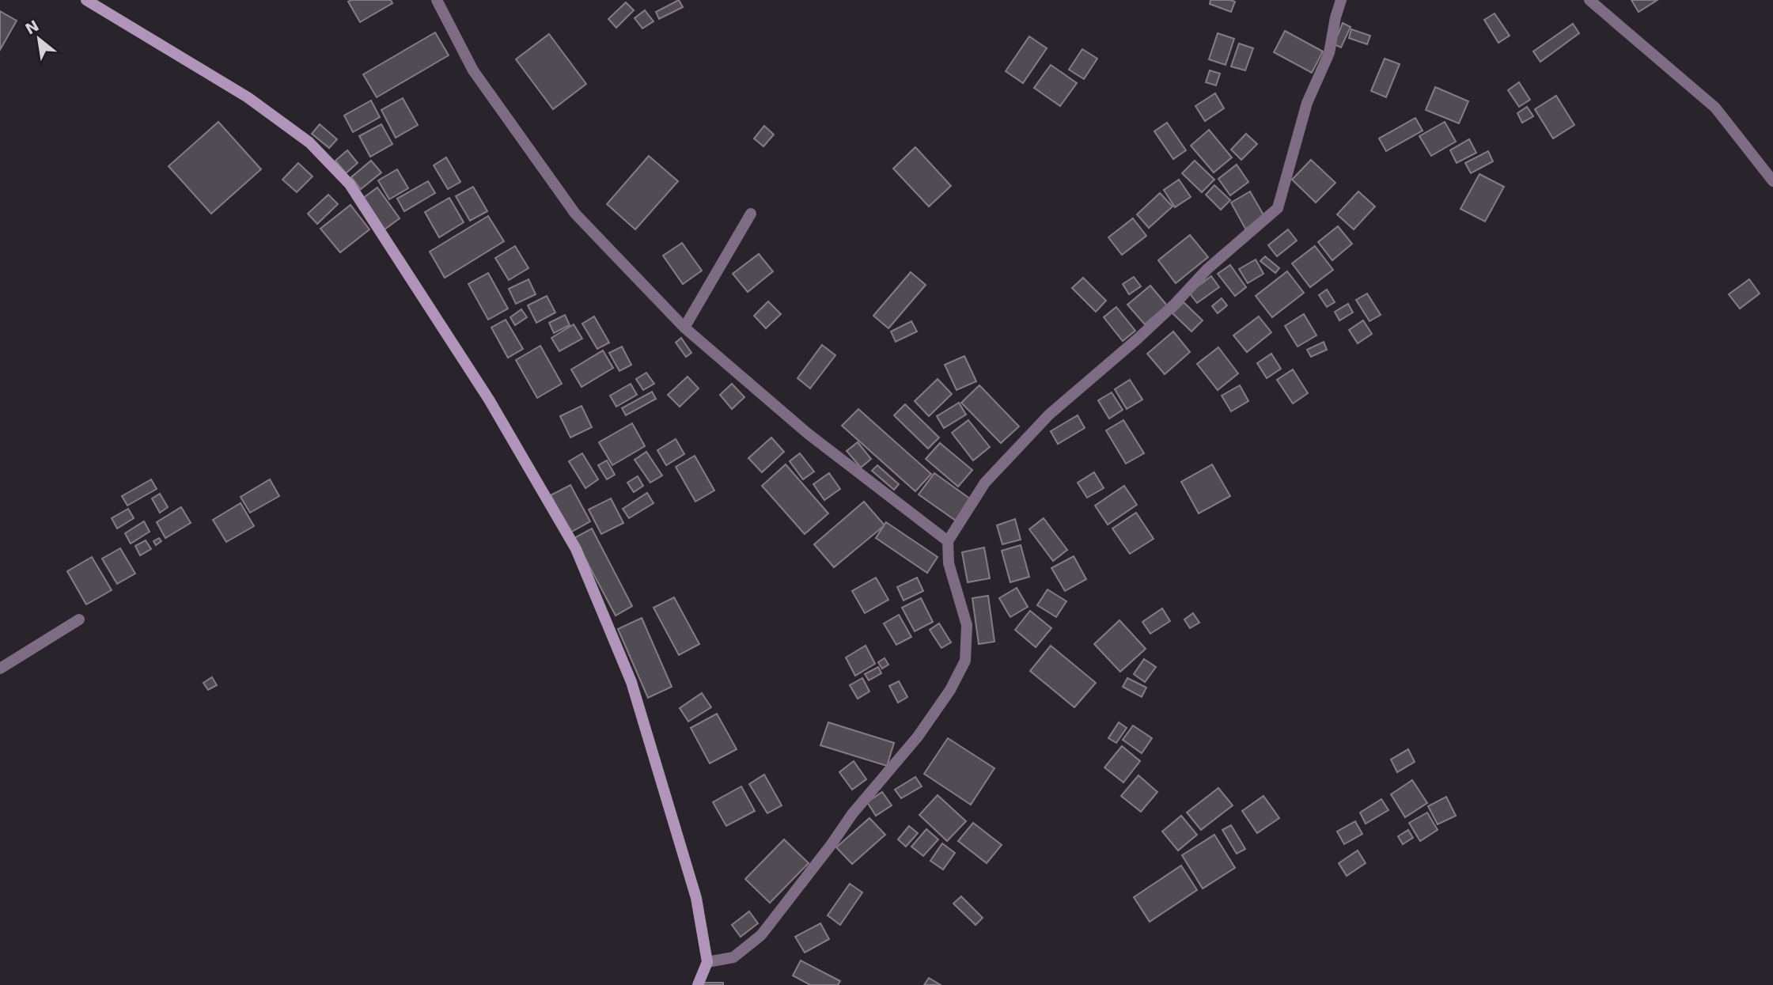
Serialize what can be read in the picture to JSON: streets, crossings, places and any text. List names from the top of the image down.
{
  "north": "top left"
}
